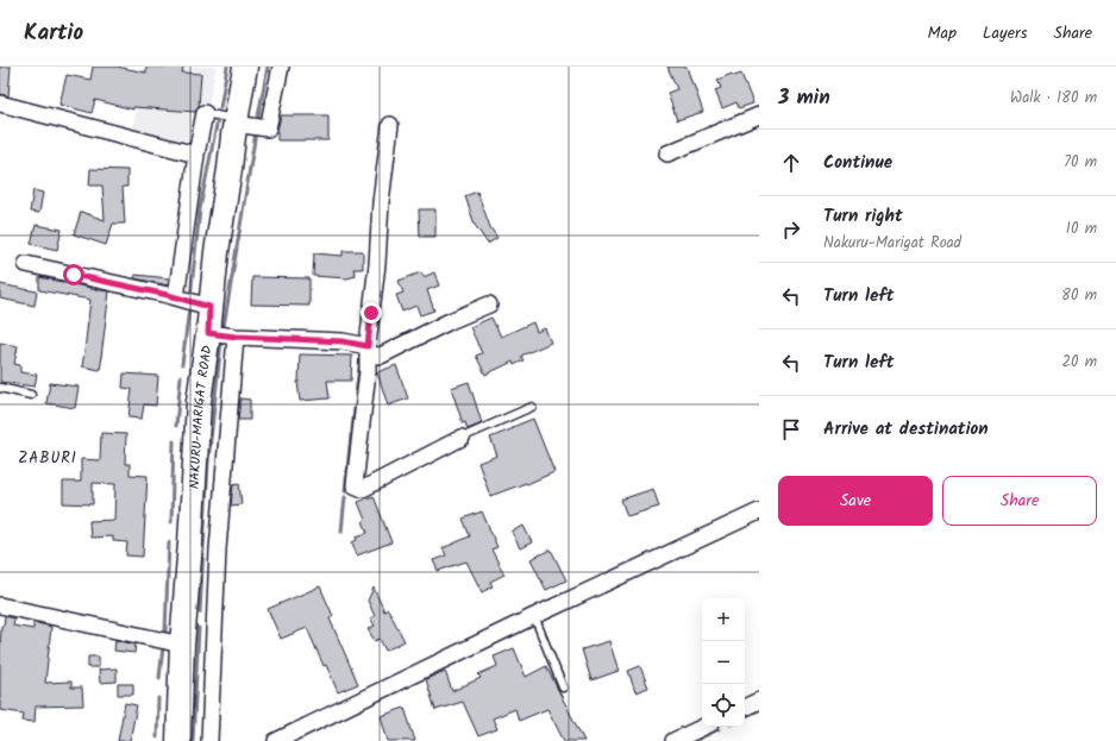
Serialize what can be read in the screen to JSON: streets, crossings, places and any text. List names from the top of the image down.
{
  "streets": {
    "main road": ["NAKURU-MARIGAT ROAD"]
  },
  "districts": ["ZABURI"],
  "page": {
    "header": "Kartio",
    "nav": ["Map", "Layers", "Share"],
    "heading": ["3 min", "Walk · 180 m"],
    "list": [
      ["Continue", "70 m"],
      ["Turn right", "Nakuru-Marigat Road", "10 m"],
      ["Turn left", "80 m"],
      ["Turn left", "20 m"],
      "Arrive at destination"
    ],
    "buttons": ["Save", "Share"],
    "map_buttons": ["+", "−"]
  }
}
